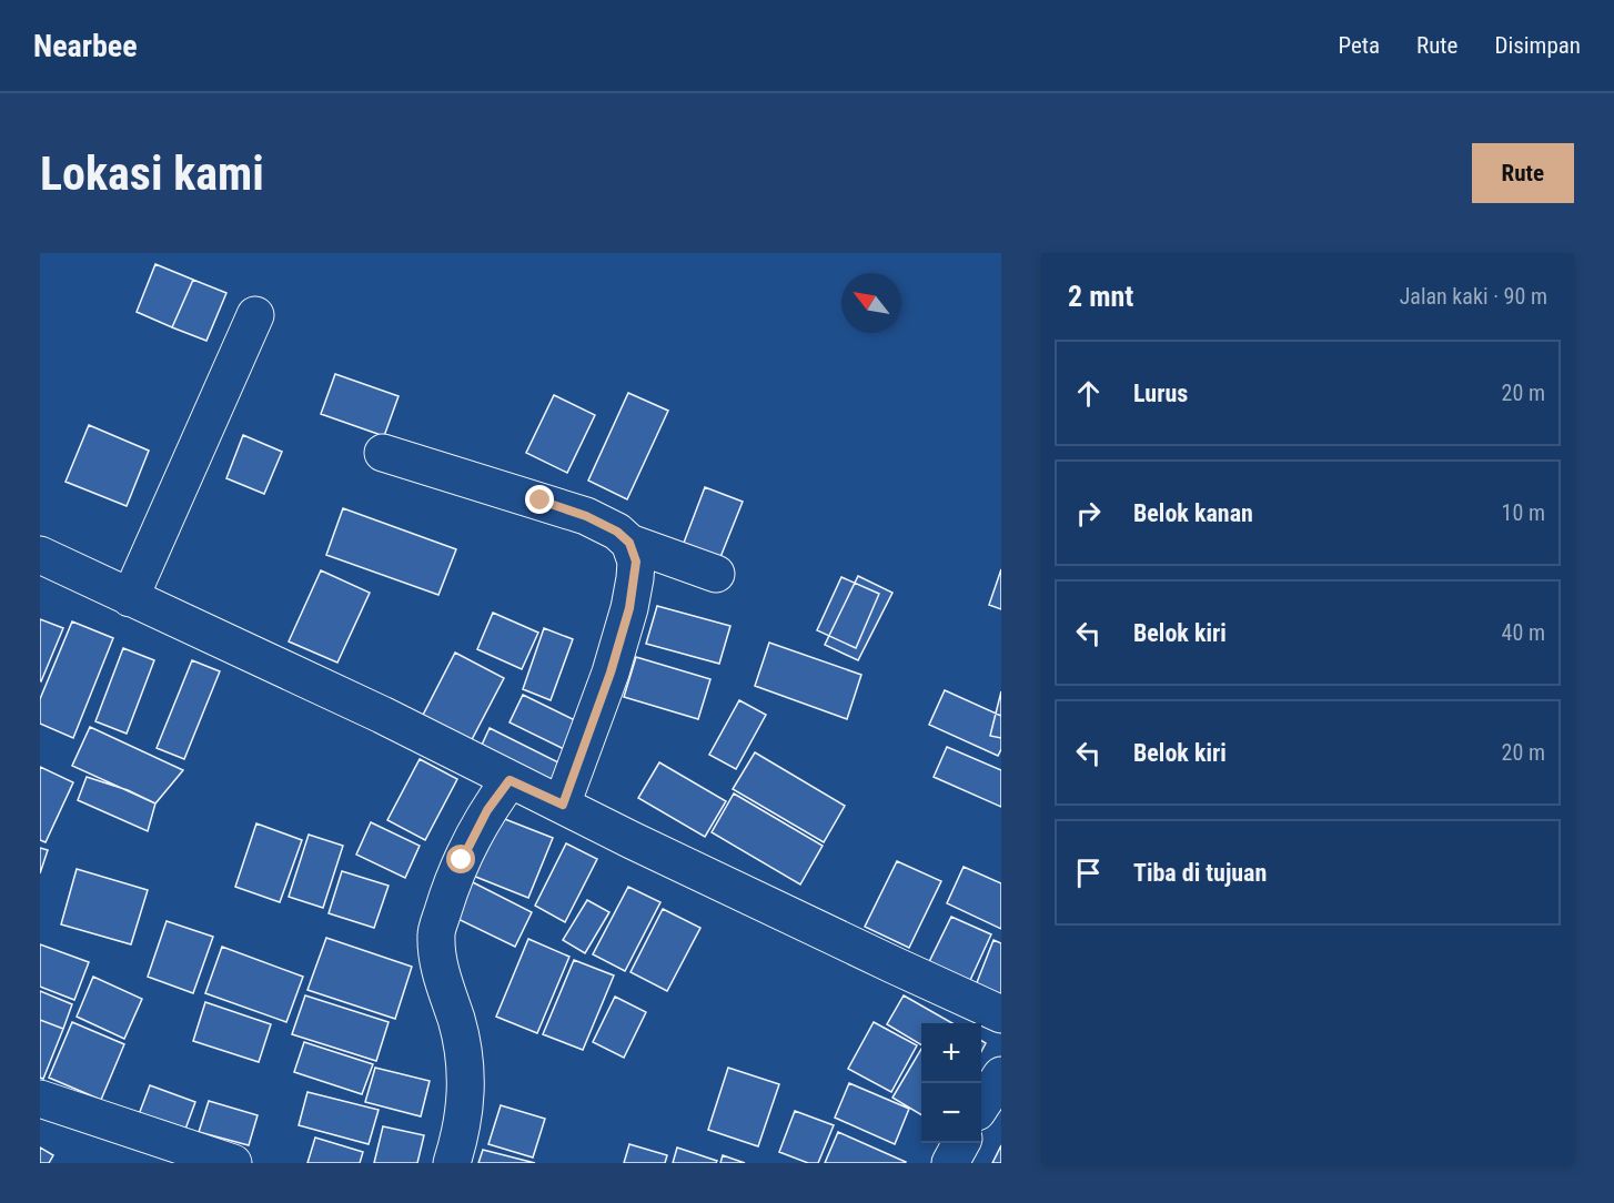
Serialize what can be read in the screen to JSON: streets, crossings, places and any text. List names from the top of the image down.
{
  "north": "top left",
  "page": {
    "header": "Nearbee",
    "nav": ["Peta", "Rute", "Disimpan"],
    "buttons": "Rute",
    "title": "Lokasi kami",
    "heading": ["2 mnt", "Jalan kaki · 90 m"],
    "list": [
      ["Lurus", "20 m"],
      ["Belok kanan", "10 m"],
      ["Belok kiri", "40 m"],
      ["Belok kiri", "20 m"],
      "Tiba di tujuan"
    ],
    "map_buttons": ["+", "−"]
  }
}
